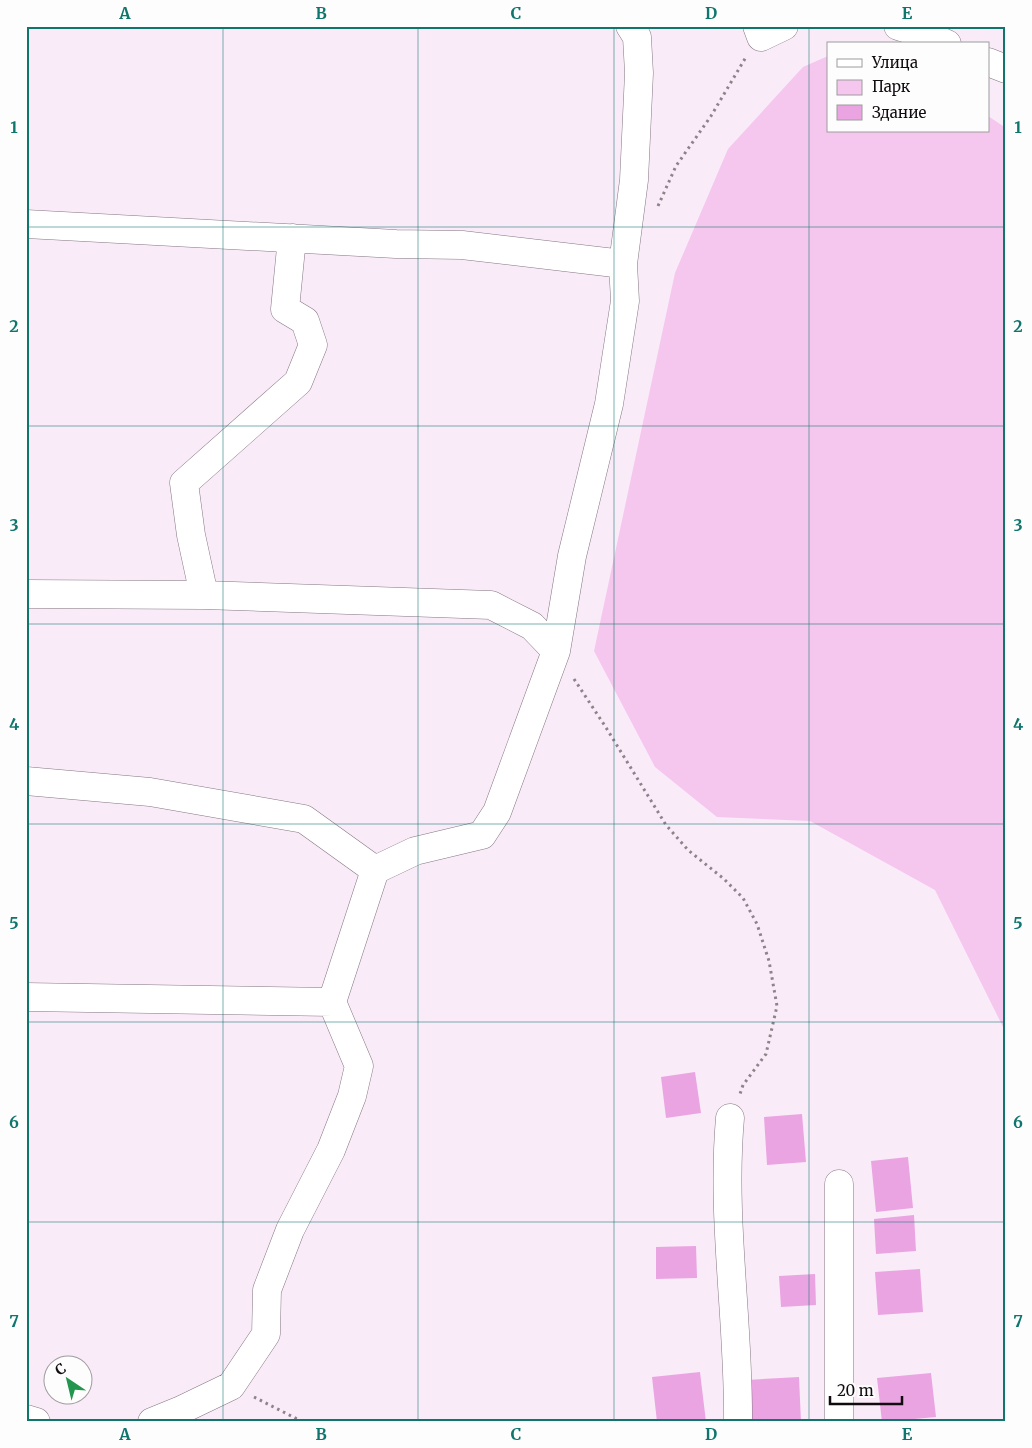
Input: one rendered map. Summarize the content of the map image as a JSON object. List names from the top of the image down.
{
  "legend": ["Улица", "Парк", "Здание"],
  "scale_bar": "20 m",
  "north": "top left",
  "grid": {
    "columns": [
      "A",
      "B",
      "C",
      "D",
      "E"
    ],
    "rows": [
      "1",
      "2",
      "3",
      "4",
      "5",
      "6",
      "7"
    ]
  }
}
